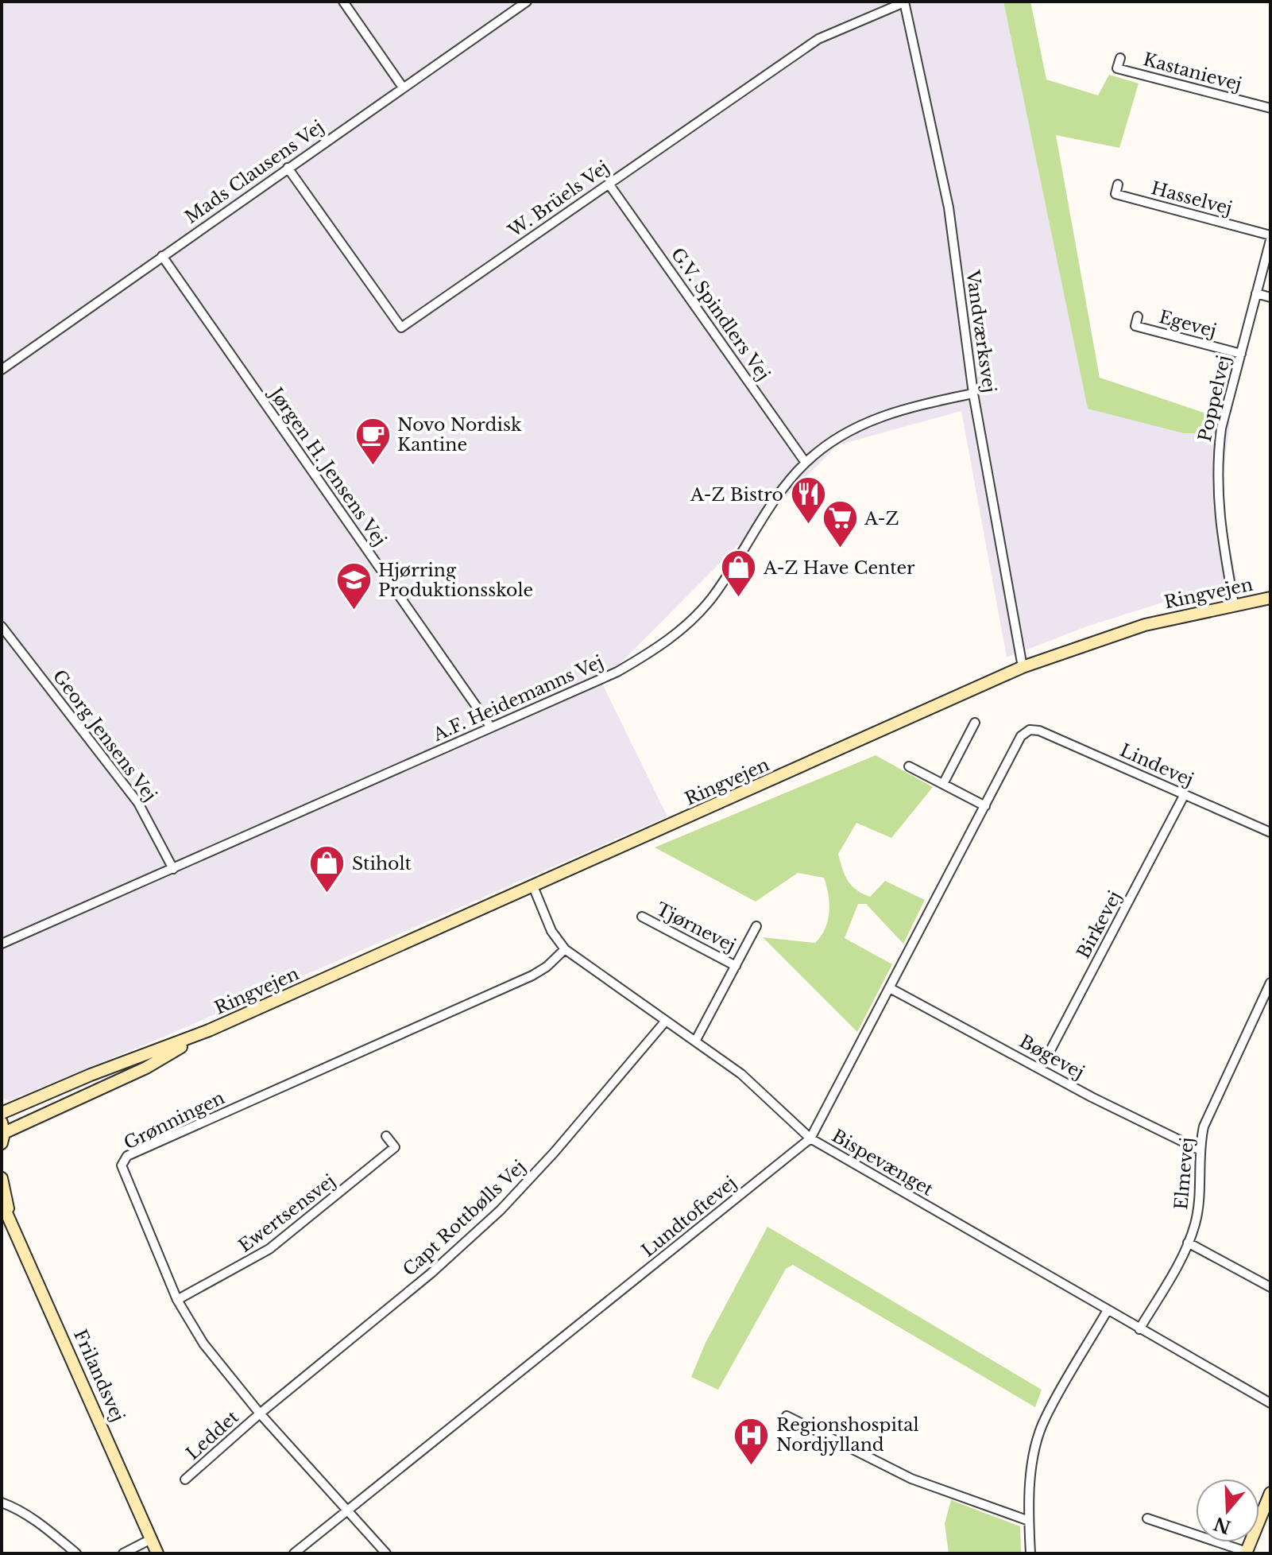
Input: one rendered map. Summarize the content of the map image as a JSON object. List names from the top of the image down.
{
  "streets": {
    "main road": ["Ringvejen", "Frilandsvej"],
    "street": [
      "Kastanievej",
      "Mads Clausens Vej",
      "Hasselvej",
      "W. Brüels Vej",
      "G.V. Spindlers Vej",
      "Egevej",
      "Vandværksvej",
      "Poppelvej",
      "Jørgen H. Jensens Vej",
      "A.F. Heidemanns Vej",
      "Georg Jensens Vej",
      "Lindevej",
      "Birkevej",
      "Tjørnevej",
      "Bøgevej",
      "Grønningen",
      "Bispevænget",
      "Elmevej",
      "Ewertsensvej",
      "Lundtoftevej",
      "Capt Rottbølls Vej",
      "Leddet"
    ]
  },
  "crossings": [
    ["Mads Clausens Vej", "W. Brüels Vej"],
    ["Mads Clausens Vej", "Jørgen H. Jensens Vej"],
    ["W. Brüels Vej", "G.V. Spindlers Vej"],
    ["W. Brüels Vej", "Vandværksvej"],
    ["G.V. Spindlers Vej", "A.F. Heidemanns Vej"],
    ["Egevej", "Poppelvej"],
    ["Vandværksvej", "Ringvejen"],
    ["Vandværksvej", "A.F. Heidemanns Vej"],
    ["Poppelvej", "Ringvejen"],
    ["Jørgen H. Jensens Vej", "A.F. Heidemanns Vej"],
    ["Ringvejen", "Bispevænget"],
    ["A.F. Heidemanns Vej", "Georg Jensens Vej"],
    ["Lindevej", "Birkevej"],
    ["Lindevej", "Lundtoftevej"],
    ["Birkevej", "Bøgevej"],
    ["Tjørnevej", "Bispevænget"],
    ["Bøgevej", "Elmevej"],
    ["Bøgevej", "Lundtoftevej"],
    ["Grønningen", "Bispevænget"],
    ["Grønningen", "Ewertsensvej"],
    ["Grønningen", "Lundtoftevej"],
    ["Grønningen", "Capt Rottbølls Vej"],
    ["Grønningen", "Leddet"],
    ["Bispevænget", "Elmevej"],
    ["Bispevænget", "Lundtoftevej"],
    ["Bispevænget", "Capt Rottbølls Vej"],
    ["Capt Rottbølls Vej", "Leddet"]
  ],
  "places": {
    "cafe": ["Novo Nordisk Kantine"],
    "restaurant": ["A-Z Bistro"],
    "supermarket": ["A-Z"],
    "shop": ["A-Z Have Center", "Stiholt"],
    "school or university": ["Hjørring Produktionsskole"],
    "hospital": ["Regionshospital Nordjylland"]
  },
  "north": "bottom"
}
